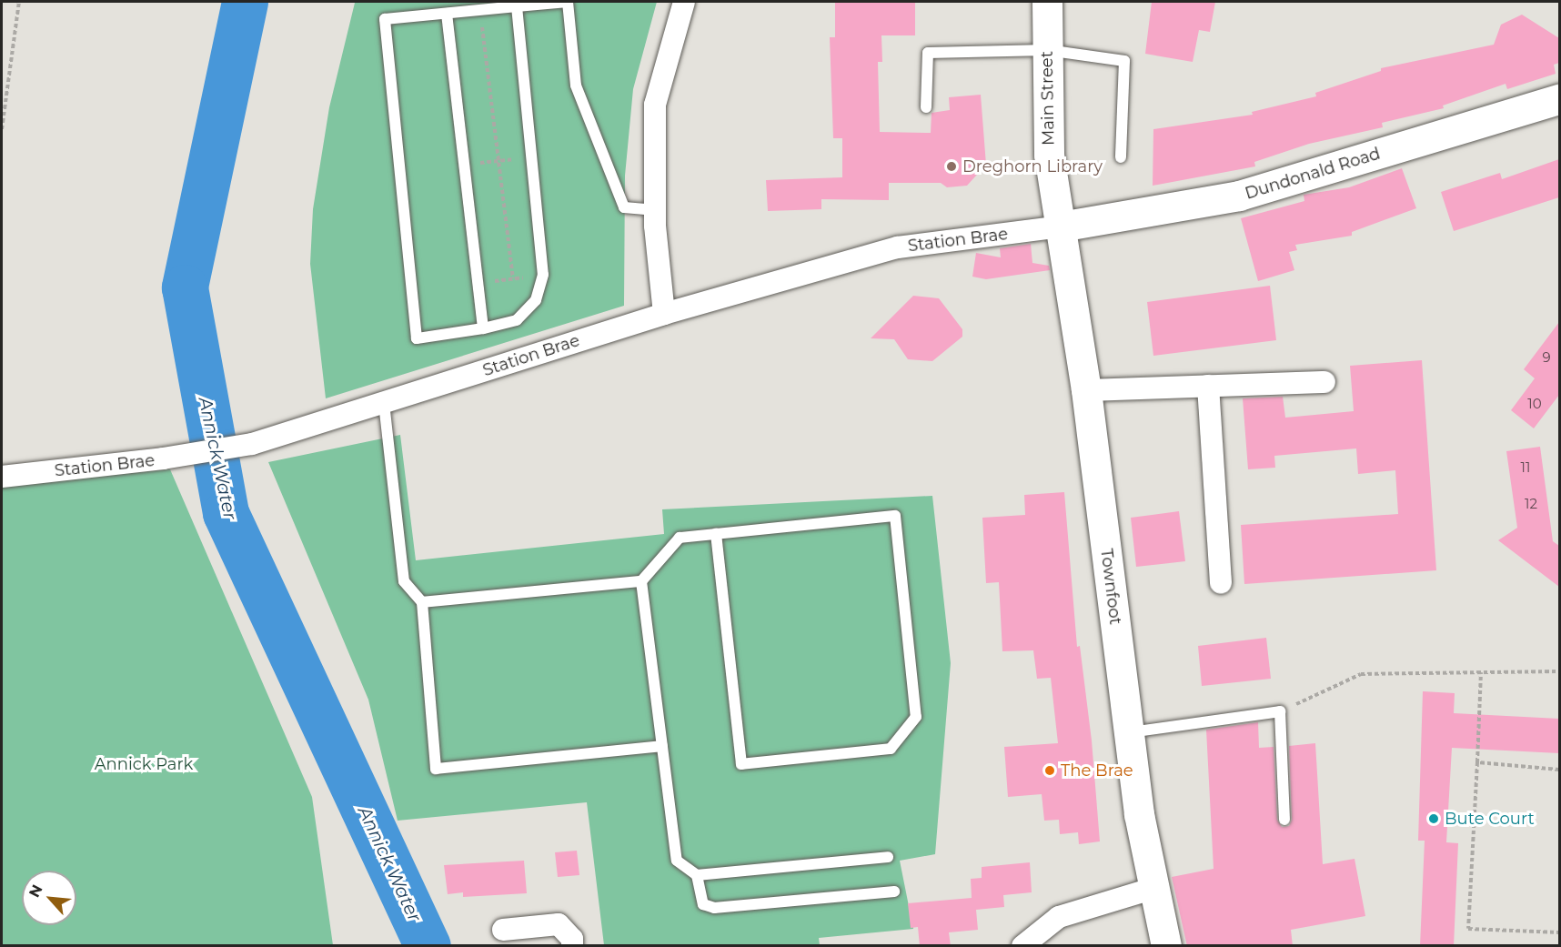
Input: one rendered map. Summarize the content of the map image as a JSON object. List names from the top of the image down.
{
  "streets": {
    "main road": ["Main Street", "Dundonald Road", "Townfoot"],
    "street": ["Station Brae"]
  },
  "crossings": [
    ["Main Street", "Dundonald Road"],
    ["Main Street", "Station Brae"],
    ["Main Street", "Townfoot"],
    ["Dundonald Road", "Station Brae"],
    ["Dundonald Road", "Townfoot"],
    ["Station Brae", "Townfoot"]
  ],
  "water": ["Annick Water"],
  "parks": ["Annick Park"],
  "places": ["Dreghorn Library", "The Brae", "Bute Court"],
  "house_numbers": [
    "9",
    "10",
    "11",
    "12"
  ],
  "north": "top left"
}
